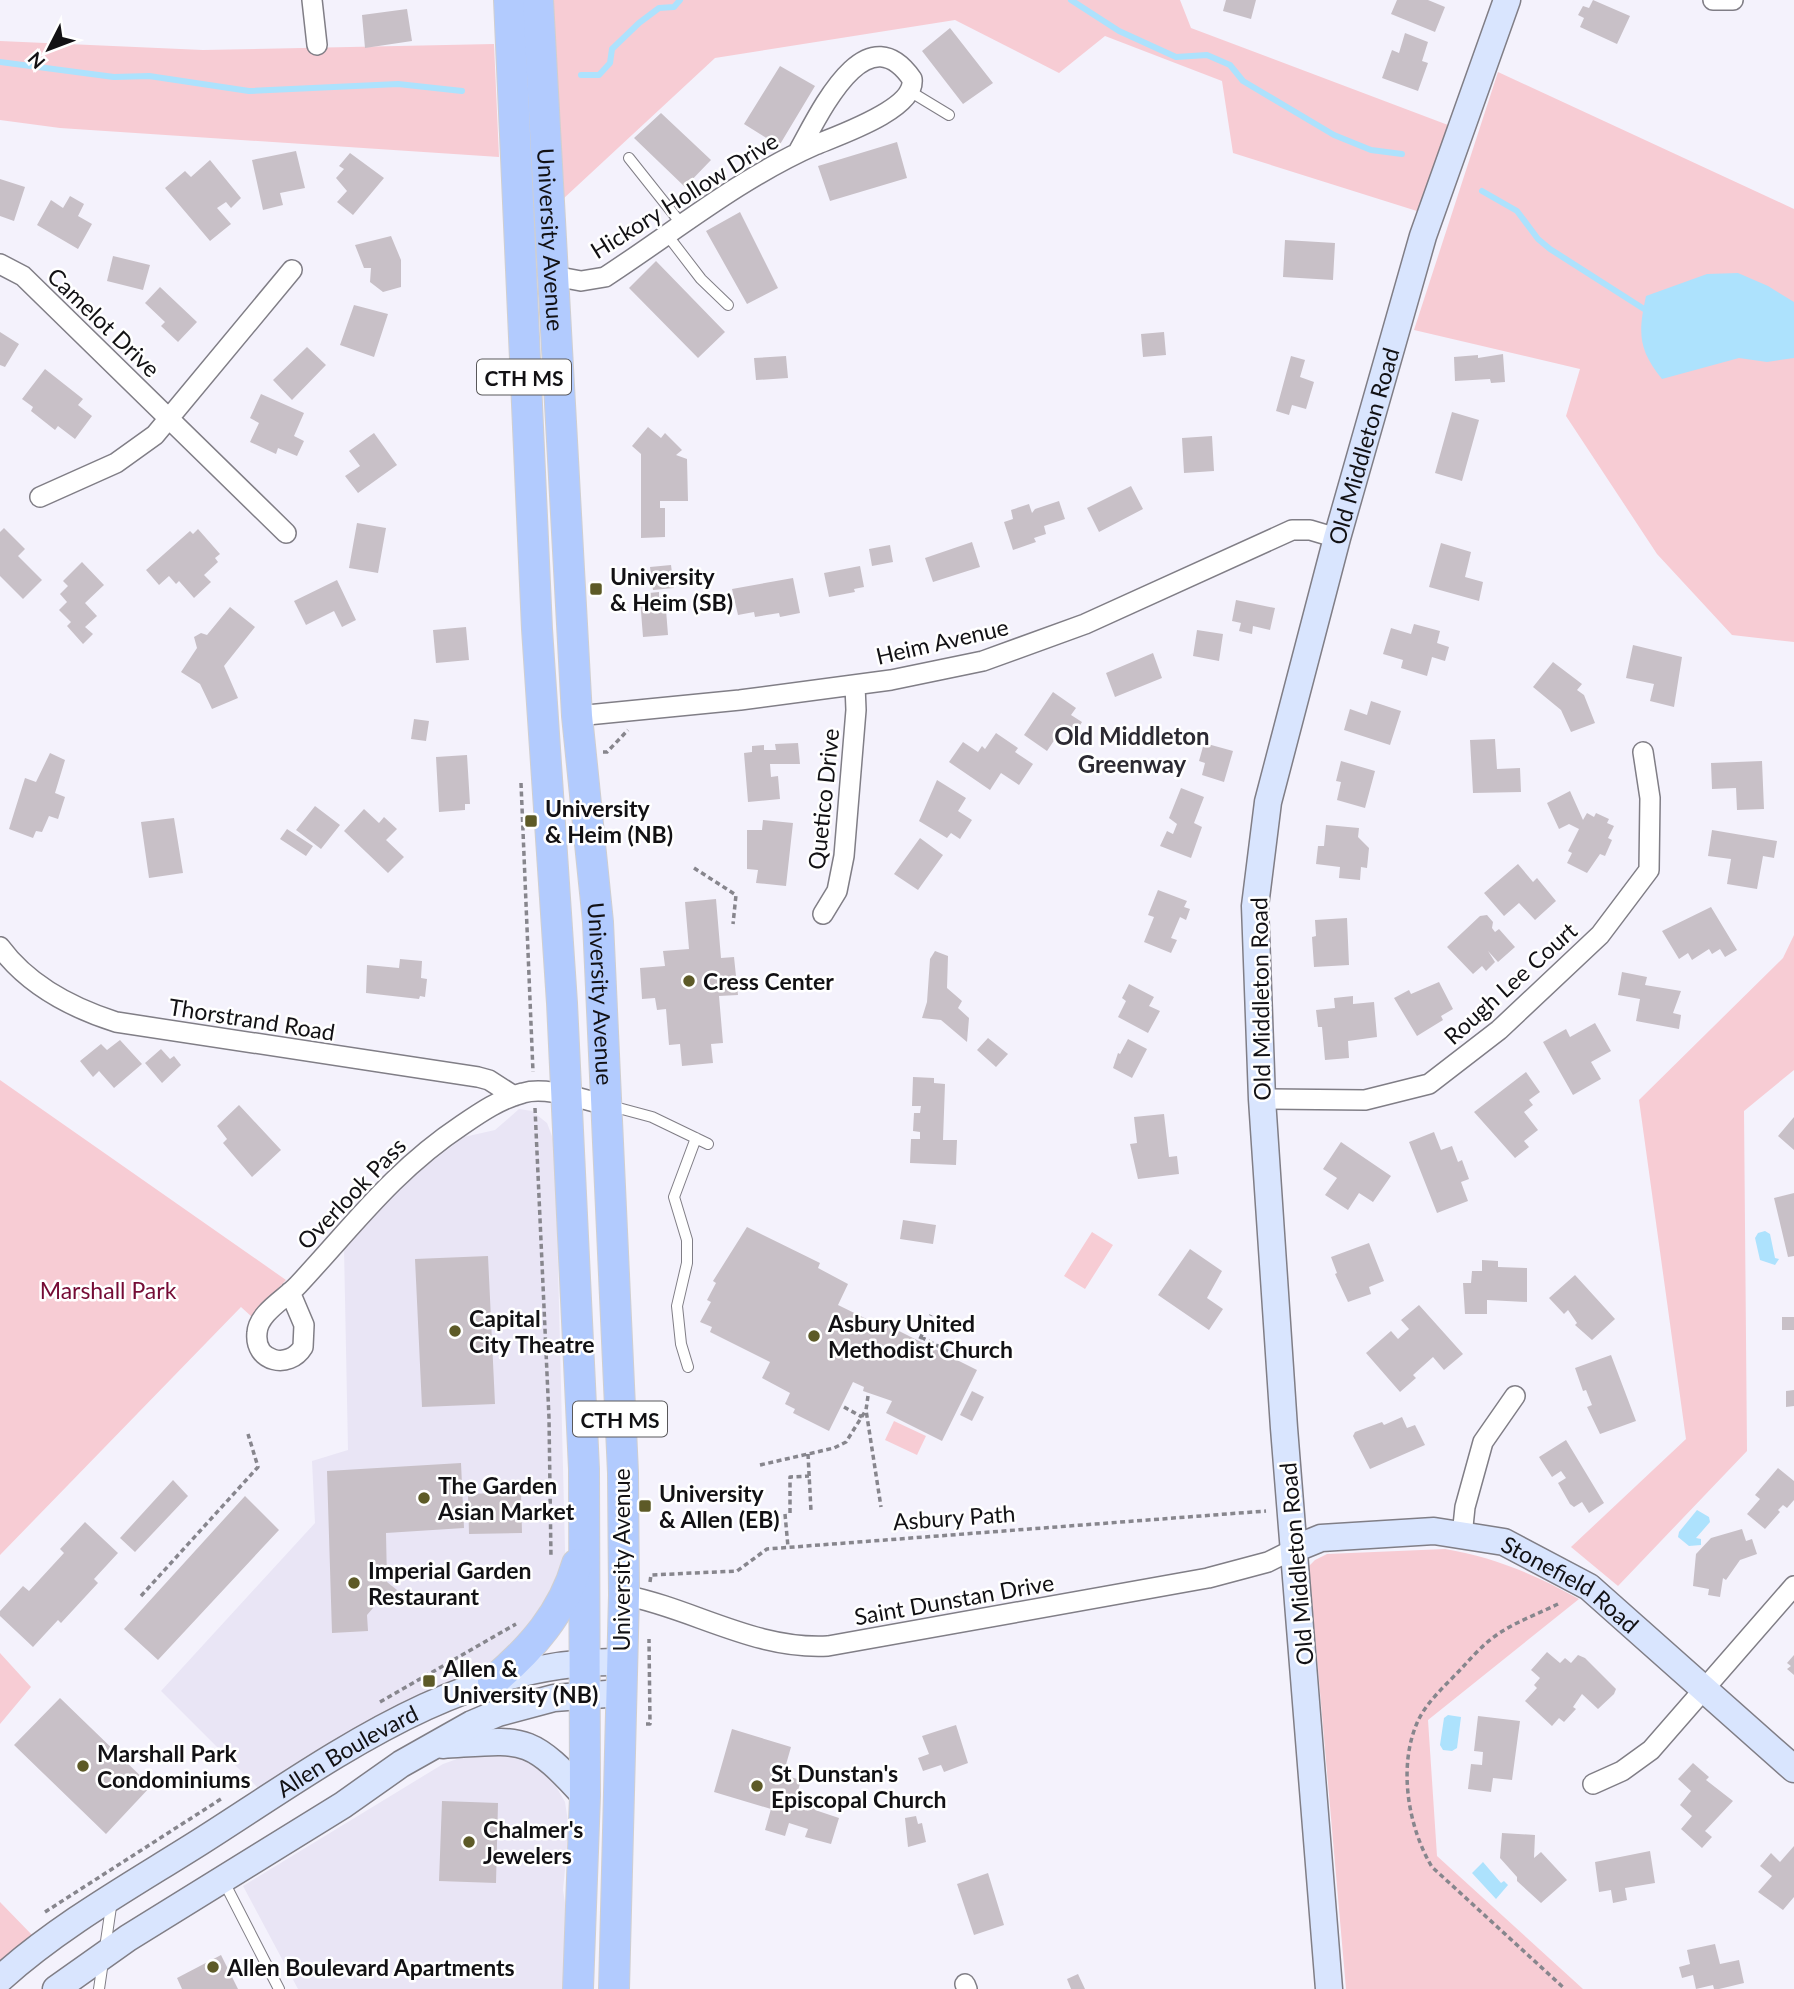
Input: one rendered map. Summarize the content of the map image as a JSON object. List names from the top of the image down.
{
  "streets": {
    "main road": ["University Avenue", "CTH MS"],
    "street": [
      "Hickory Hollow Drive",
      "Camelot Drive",
      "Old Middleton Road",
      "Heim Avenue",
      "Quetico Drive",
      "Rough Lee Court",
      "Thorstrand Road",
      "Overlook Pass",
      "Stonefield Road",
      "Saint Dunstan Drive",
      "Allen Boulevard"
    ],
    "path": ["Asbury Path"]
  },
  "crossings": [
    ["Hickory Hollow Drive", "University Avenue"],
    ["University Avenue", "Heim Avenue"],
    ["University Avenue", "Overlook Pass"],
    ["University Avenue", "Saint Dunstan Drive"],
    ["University Avenue", "Allen Boulevard"],
    ["Old Middleton Road", "Heim Avenue"],
    ["Old Middleton Road", "Rough Lee Court"],
    ["Old Middleton Road", "Stonefield Road"],
    ["Old Middleton Road", "Saint Dunstan Drive"],
    ["Heim Avenue", "Quetico Drive"],
    ["Thorstrand Road", "Overlook Pass"],
    ["Stonefield Road", "Saint Dunstan Drive"]
  ],
  "districts": ["Old Middleton Greenway"],
  "parks": ["Marshall Park"],
  "places": {
    "transit": [
      "University & Heim (SB)",
      "University & Heim (NB)",
      "University & Allen (EB)",
      "Allen & University (NB)"
    ],
    "other": [
      "Cress Center",
      "Capital City Theatre",
      "Asbury United Methodist Church",
      "The Garden Asian Market",
      "Imperial Garden Restaurant",
      "Marshall Park Condominiums",
      "St Dunstan's Episcopal Church",
      "Chalmer's Jewelers",
      "Allen Boulevard Apartments"
    ]
  },
  "north": "bottom left"
}
